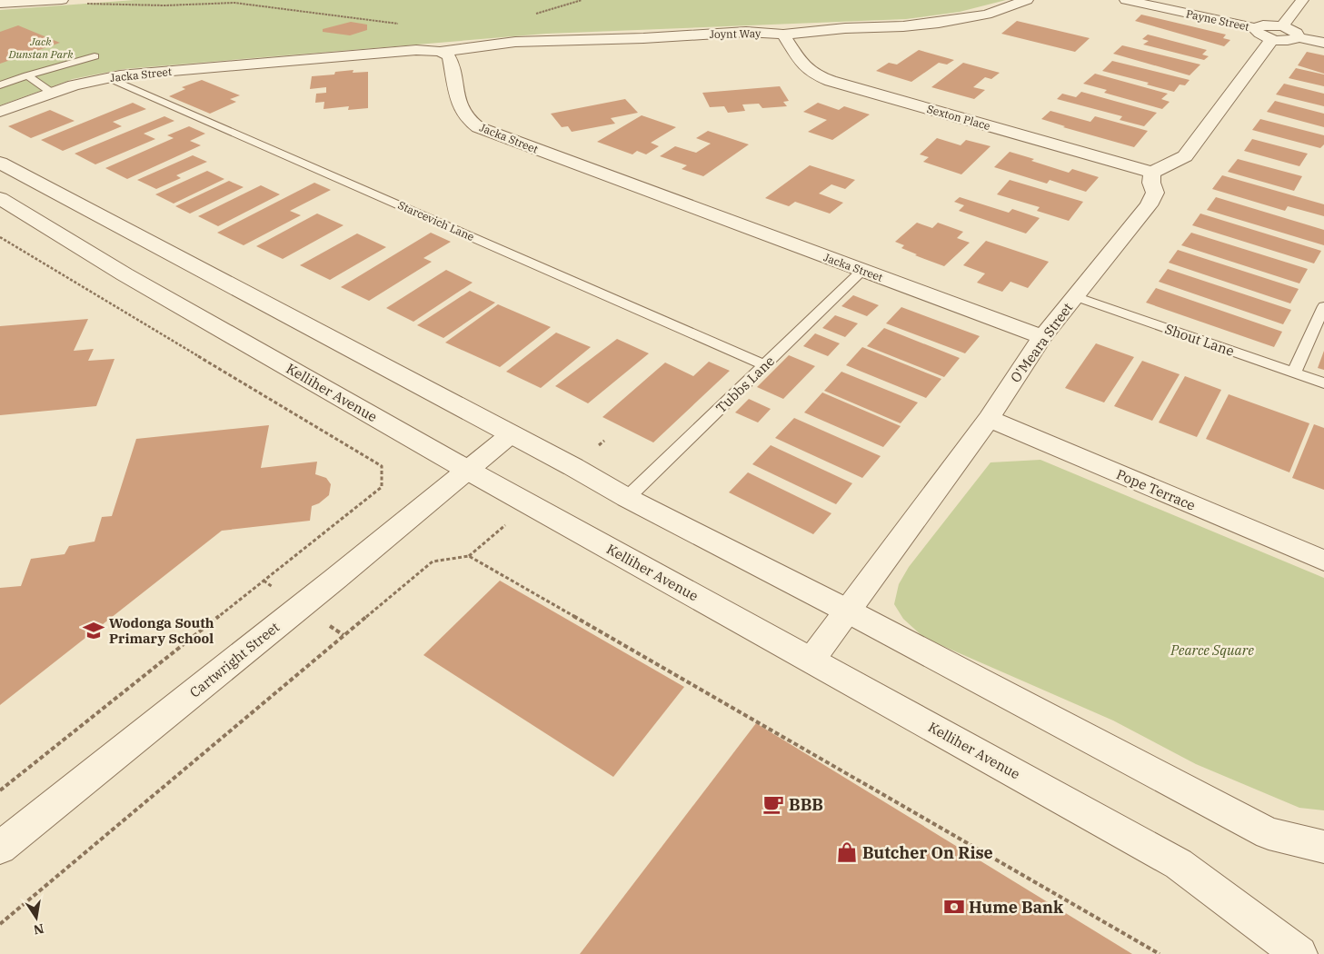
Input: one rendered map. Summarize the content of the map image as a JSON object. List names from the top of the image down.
{
  "streets": {
    "street": [
      "Payne Street",
      "Joynt Way",
      "Jacka Street",
      "Sexton Place",
      "O'Meara Street",
      "Kelliher Avenue",
      "Pope Terrace",
      "Cartwright Street"
    ],
    "lane": ["Starcevich Lane", "Shout Lane", "Tubbs Lane"]
  },
  "crossings": [
    ["Joynt Way", "Jacka Street"],
    ["Joynt Way", "Sexton Place"],
    ["Jacka Street", "Starcevich Lane"],
    ["Jacka Street", "O'Meara Street"],
    ["Jacka Street", "Tubbs Lane"],
    ["Sexton Place", "O'Meara Street"],
    ["Starcevich Lane", "Tubbs Lane"],
    ["Shout Lane", "O'Meara Street"],
    ["O'Meara Street", "Kelliher Avenue"],
    ["O'Meara Street", "Pope Terrace"],
    ["Kelliher Avenue", "Cartwright Street"]
  ],
  "parks": ["Jack Dunstan Park", "Pearce Square"],
  "places": {
    "school or university": ["Wodonga South Primary School"],
    "cafe": ["BBB"],
    "shop": ["Butcher On Rise"],
    "bank": ["Hume Bank"]
  },
  "north": "bottom"
}
